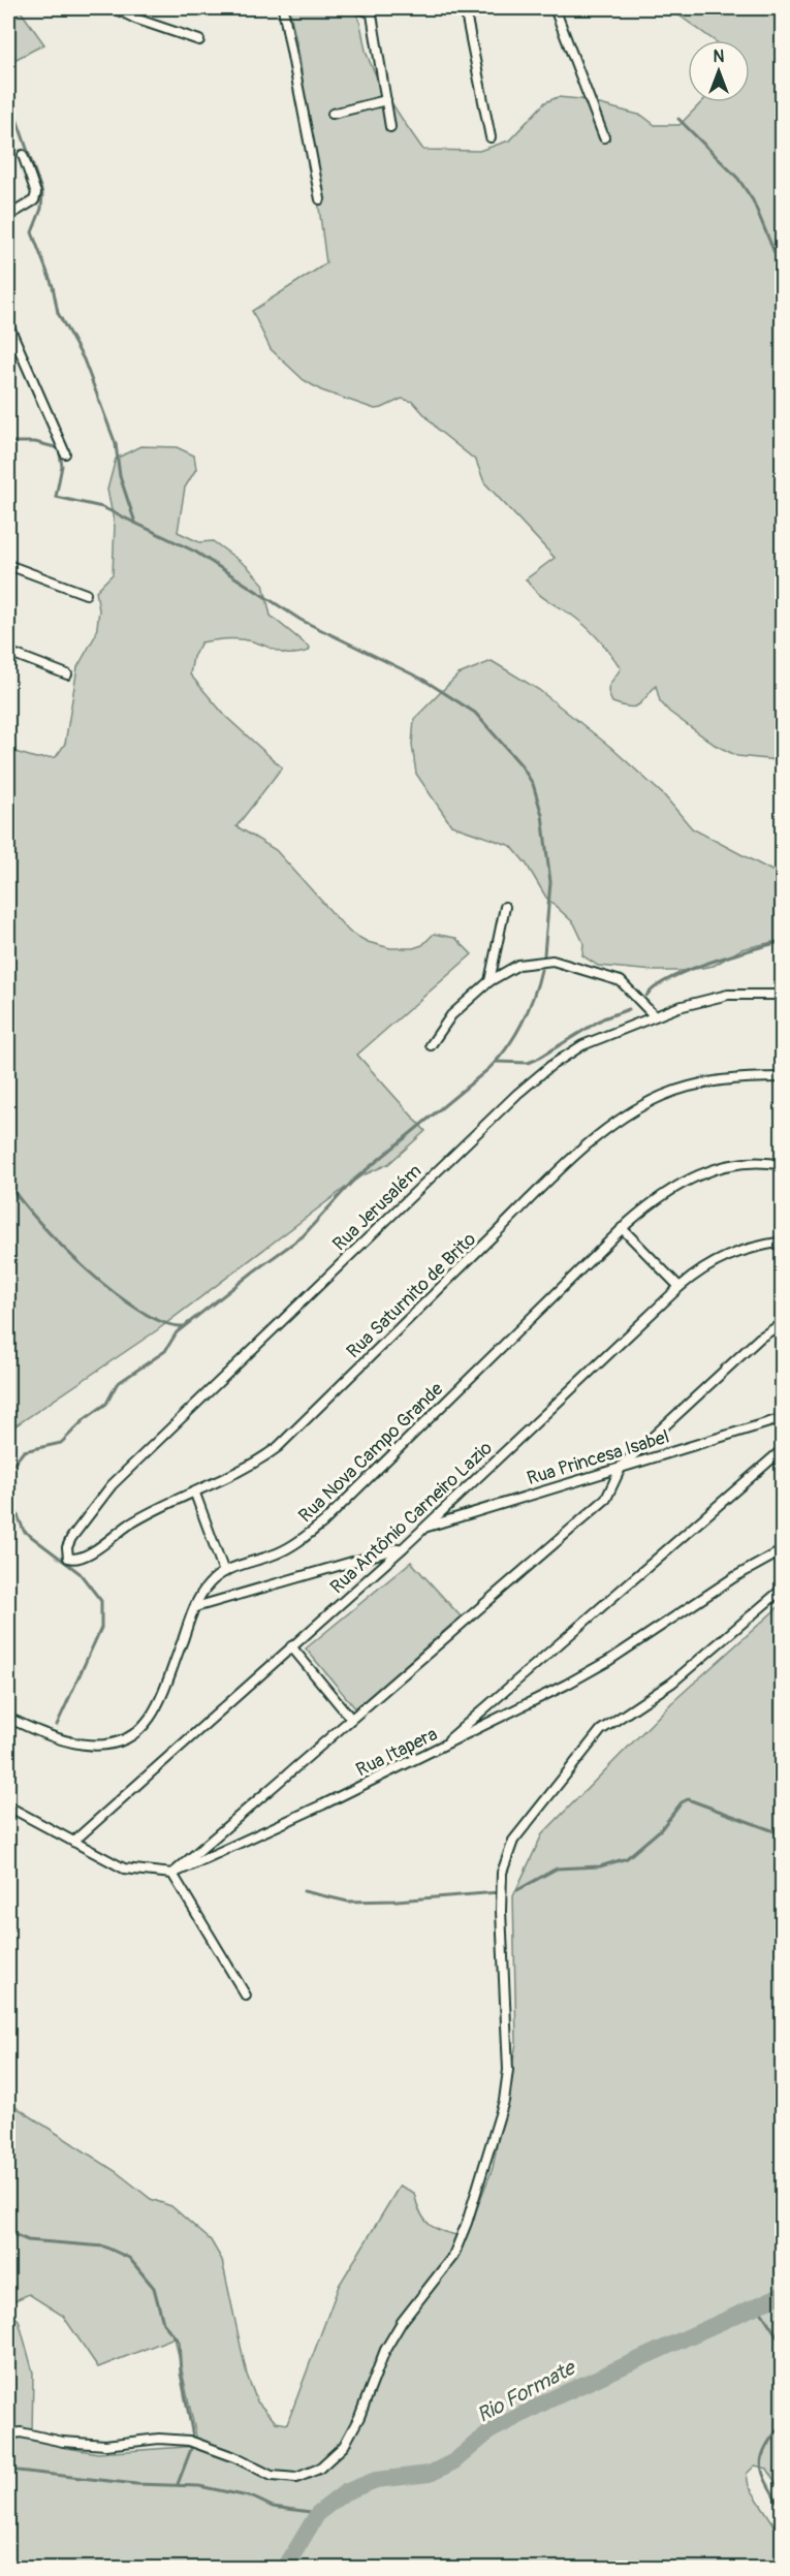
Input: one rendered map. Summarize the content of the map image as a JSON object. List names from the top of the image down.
{
  "streets": {
    "street": [
      "Rua Jerusalém",
      "Rua Saturnito de Brito",
      "Rua Nova Campo Grande",
      "Rua Princesa Isabel",
      "Rua Antônio Carneiro Lazio",
      "Rua Itapera"
    ]
  },
  "crossings": [
    ["Rua Jerusalém", "Rua Saturnito de Brito"],
    ["Rua Princesa Isabel", "Rua Antônio Carneiro Lazio"]
  ],
  "water": ["Rio Formate"],
  "north": "top"
}
